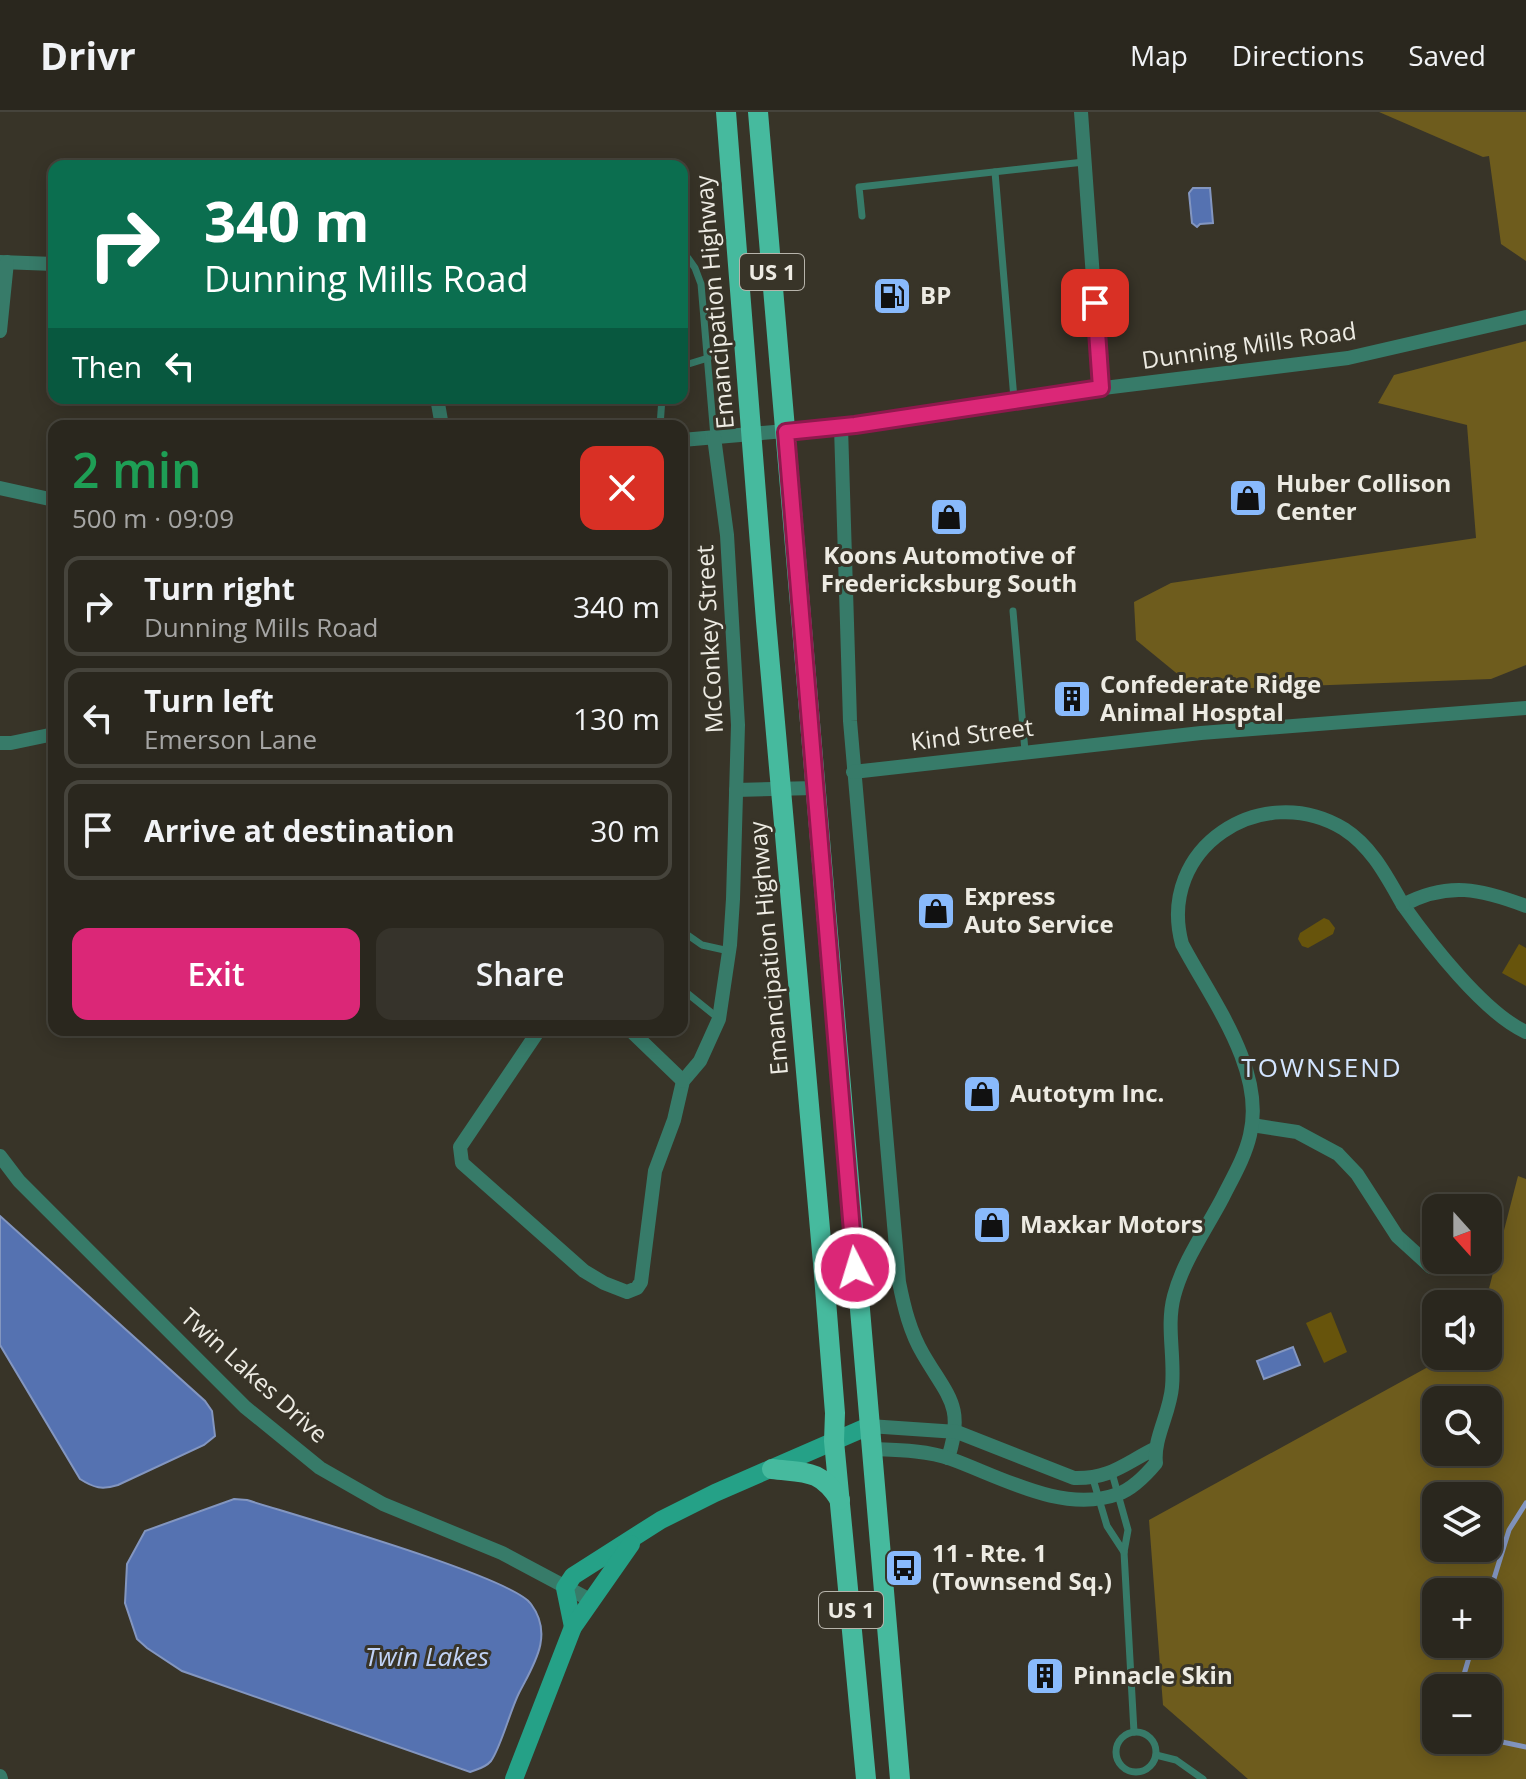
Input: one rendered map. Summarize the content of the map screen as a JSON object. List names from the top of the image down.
{
  "streets": {
    "main road": ["US 1", "Emancipation Highway"],
    "street": [
      "Dunning Mills Road",
      "McConkey Street",
      "Kind Street",
      "Twin Lakes Drive"
    ]
  },
  "crossings": [
    ["US 1", "Dunning Mills Road"],
    ["Emancipation Highway", "Dunning Mills Road"],
    ["Dunning Mills Road", "McConkey Street"]
  ],
  "districts": ["TOWNSEND"],
  "water": ["Twin Lakes"],
  "places": {
    "fuel station": ["BP"],
    "shop": [
      "Huber Collison Center",
      "Koons Automotive of Fredericksburg South",
      "Express Auto Service",
      "Autotym Inc.",
      "Maxkar Motors"
    ],
    "building": ["Confederate Ridge Animal Hosptal", "Pinnacle Skin"],
    "bus stop": ["11 - Rte. 1 (Townsend Sq.)"]
  },
  "north": "bottom",
  "page": {
    "header": "Drivr",
    "nav": ["Map", "Directions", "Saved"],
    "turn": ["340 m", "Dunning Mills Road"],
    "then": "Then",
    "heading": ["2 min", "500 m · 09:09"],
    "list": [
      {
        "name": "Turn right",
        "note": "Dunning Mills Road",
        "value": "340 m"
      },
      {
        "name": "Turn left",
        "note": "Emerson Lane",
        "value": "130 m"
      },
      {
        "name": "Arrive at destination",
        "value": "30 m"
      }
    ],
    "buttons": ["Exit", "Share"],
    "map_buttons": ["+", "−"]
  }
}
